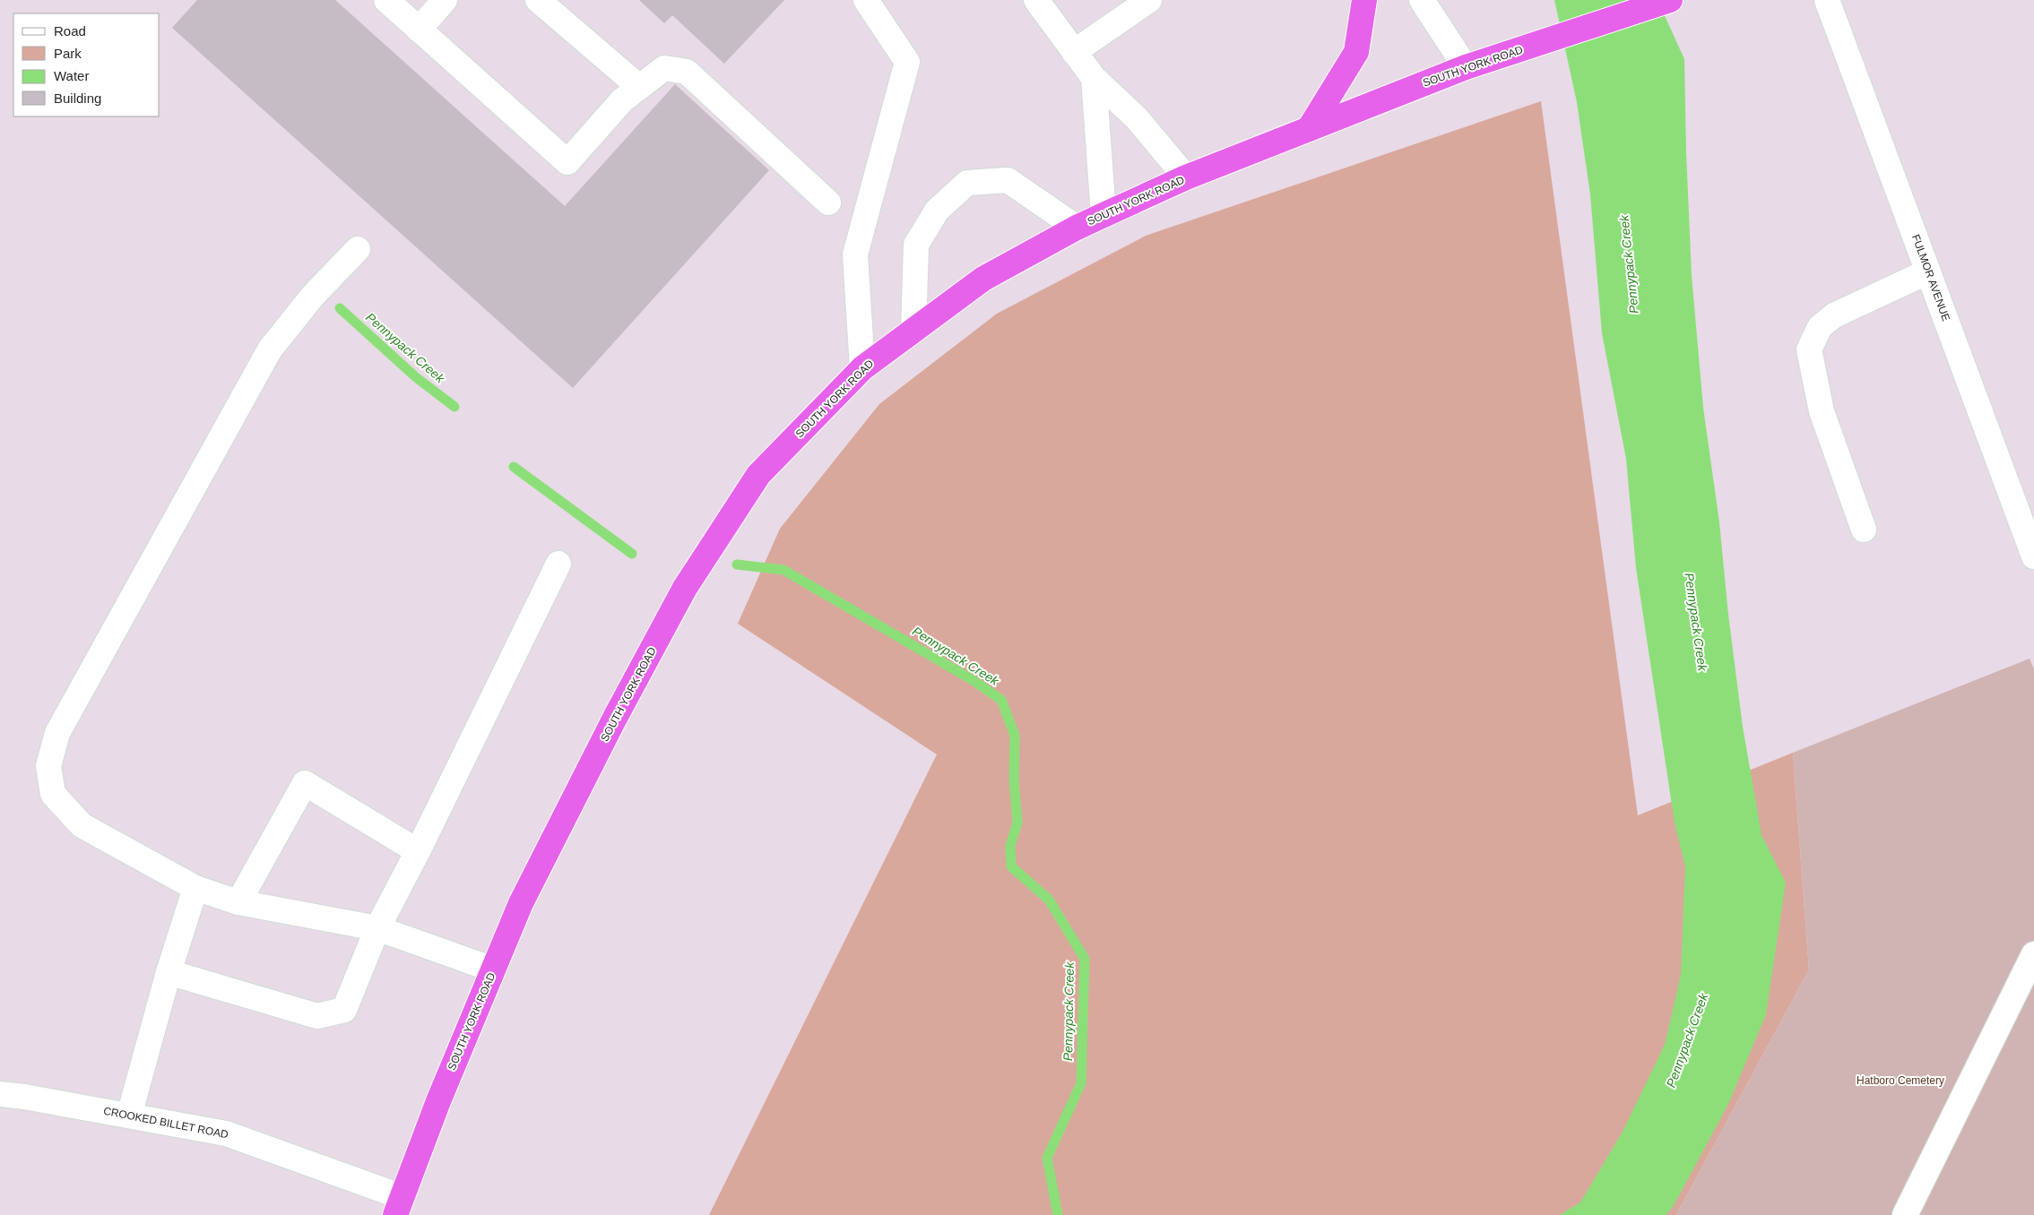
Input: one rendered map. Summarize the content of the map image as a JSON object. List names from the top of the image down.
{
  "streets": {
    "highway": ["SOUTH YORK ROAD"],
    "street": ["FULMOR AVENUE", "CROOKED BILLET ROAD"]
  },
  "crossings": [
    ["SOUTH YORK ROAD", "CROOKED BILLET ROAD"]
  ],
  "water": ["Pennypack Creek"],
  "parks": ["Hatboro Cemetery"],
  "legend": [
    "Road",
    "Park",
    "Water",
    "Building"
  ]
}
